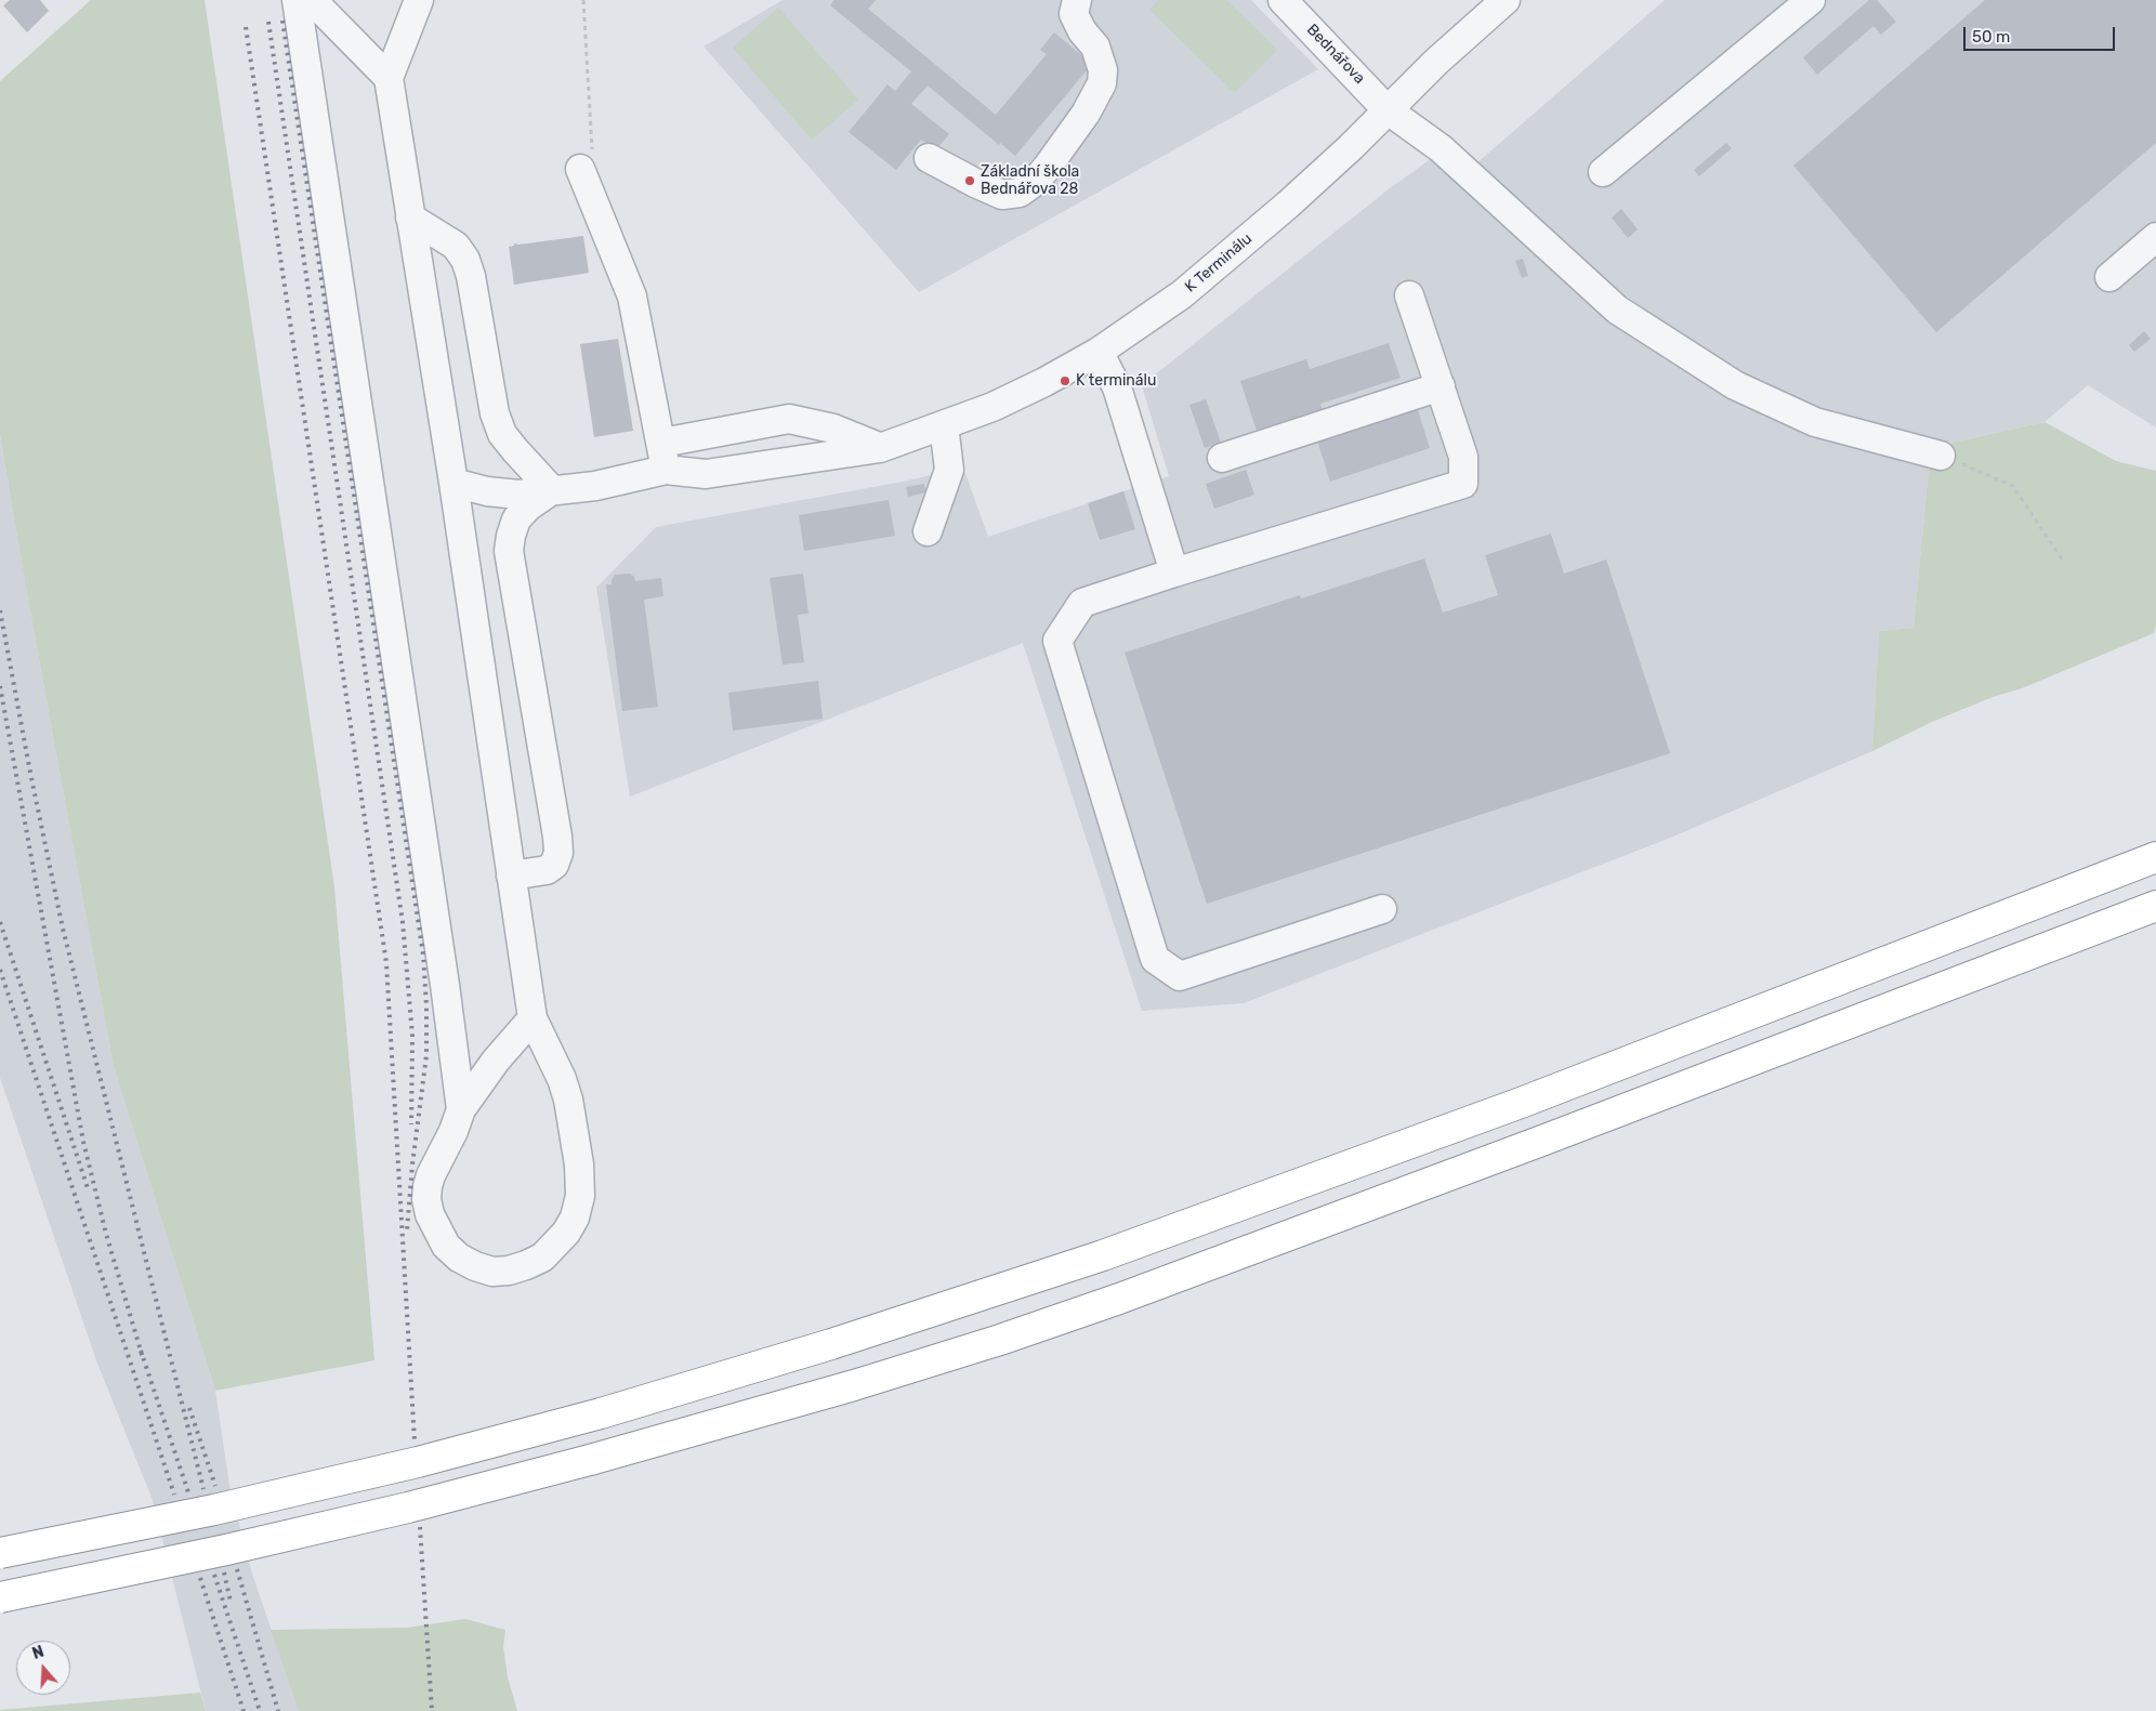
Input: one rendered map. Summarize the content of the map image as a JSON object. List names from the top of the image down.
{
  "streets": {
    "street": ["Bednářova", "K Terminálu"]
  },
  "crossings": [
    ["Bednářova", "K Terminálu"]
  ],
  "places": ["Základní škola Bednářova 28", "K terminálu"],
  "scale_bar": "50 m",
  "north": "top"
}
